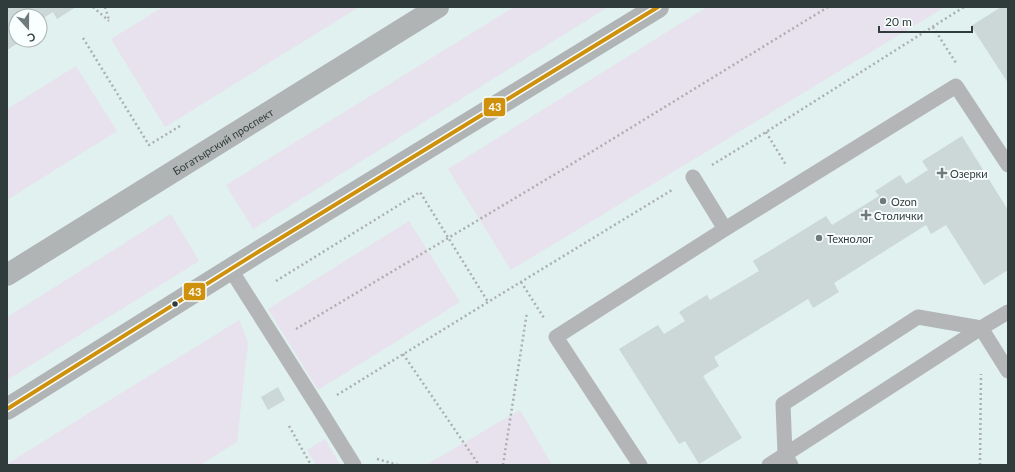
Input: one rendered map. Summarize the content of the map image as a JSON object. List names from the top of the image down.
{
  "streets": {
    "main road": ["Богатырский проспект"]
  },
  "places": {
    "health": ["Озерки", "Столички"],
    "other": ["Ozon", "Технолог"]
  },
  "lines": ["transit line 43"],
  "scale_bar": "20 m",
  "north": "bottom"
}
